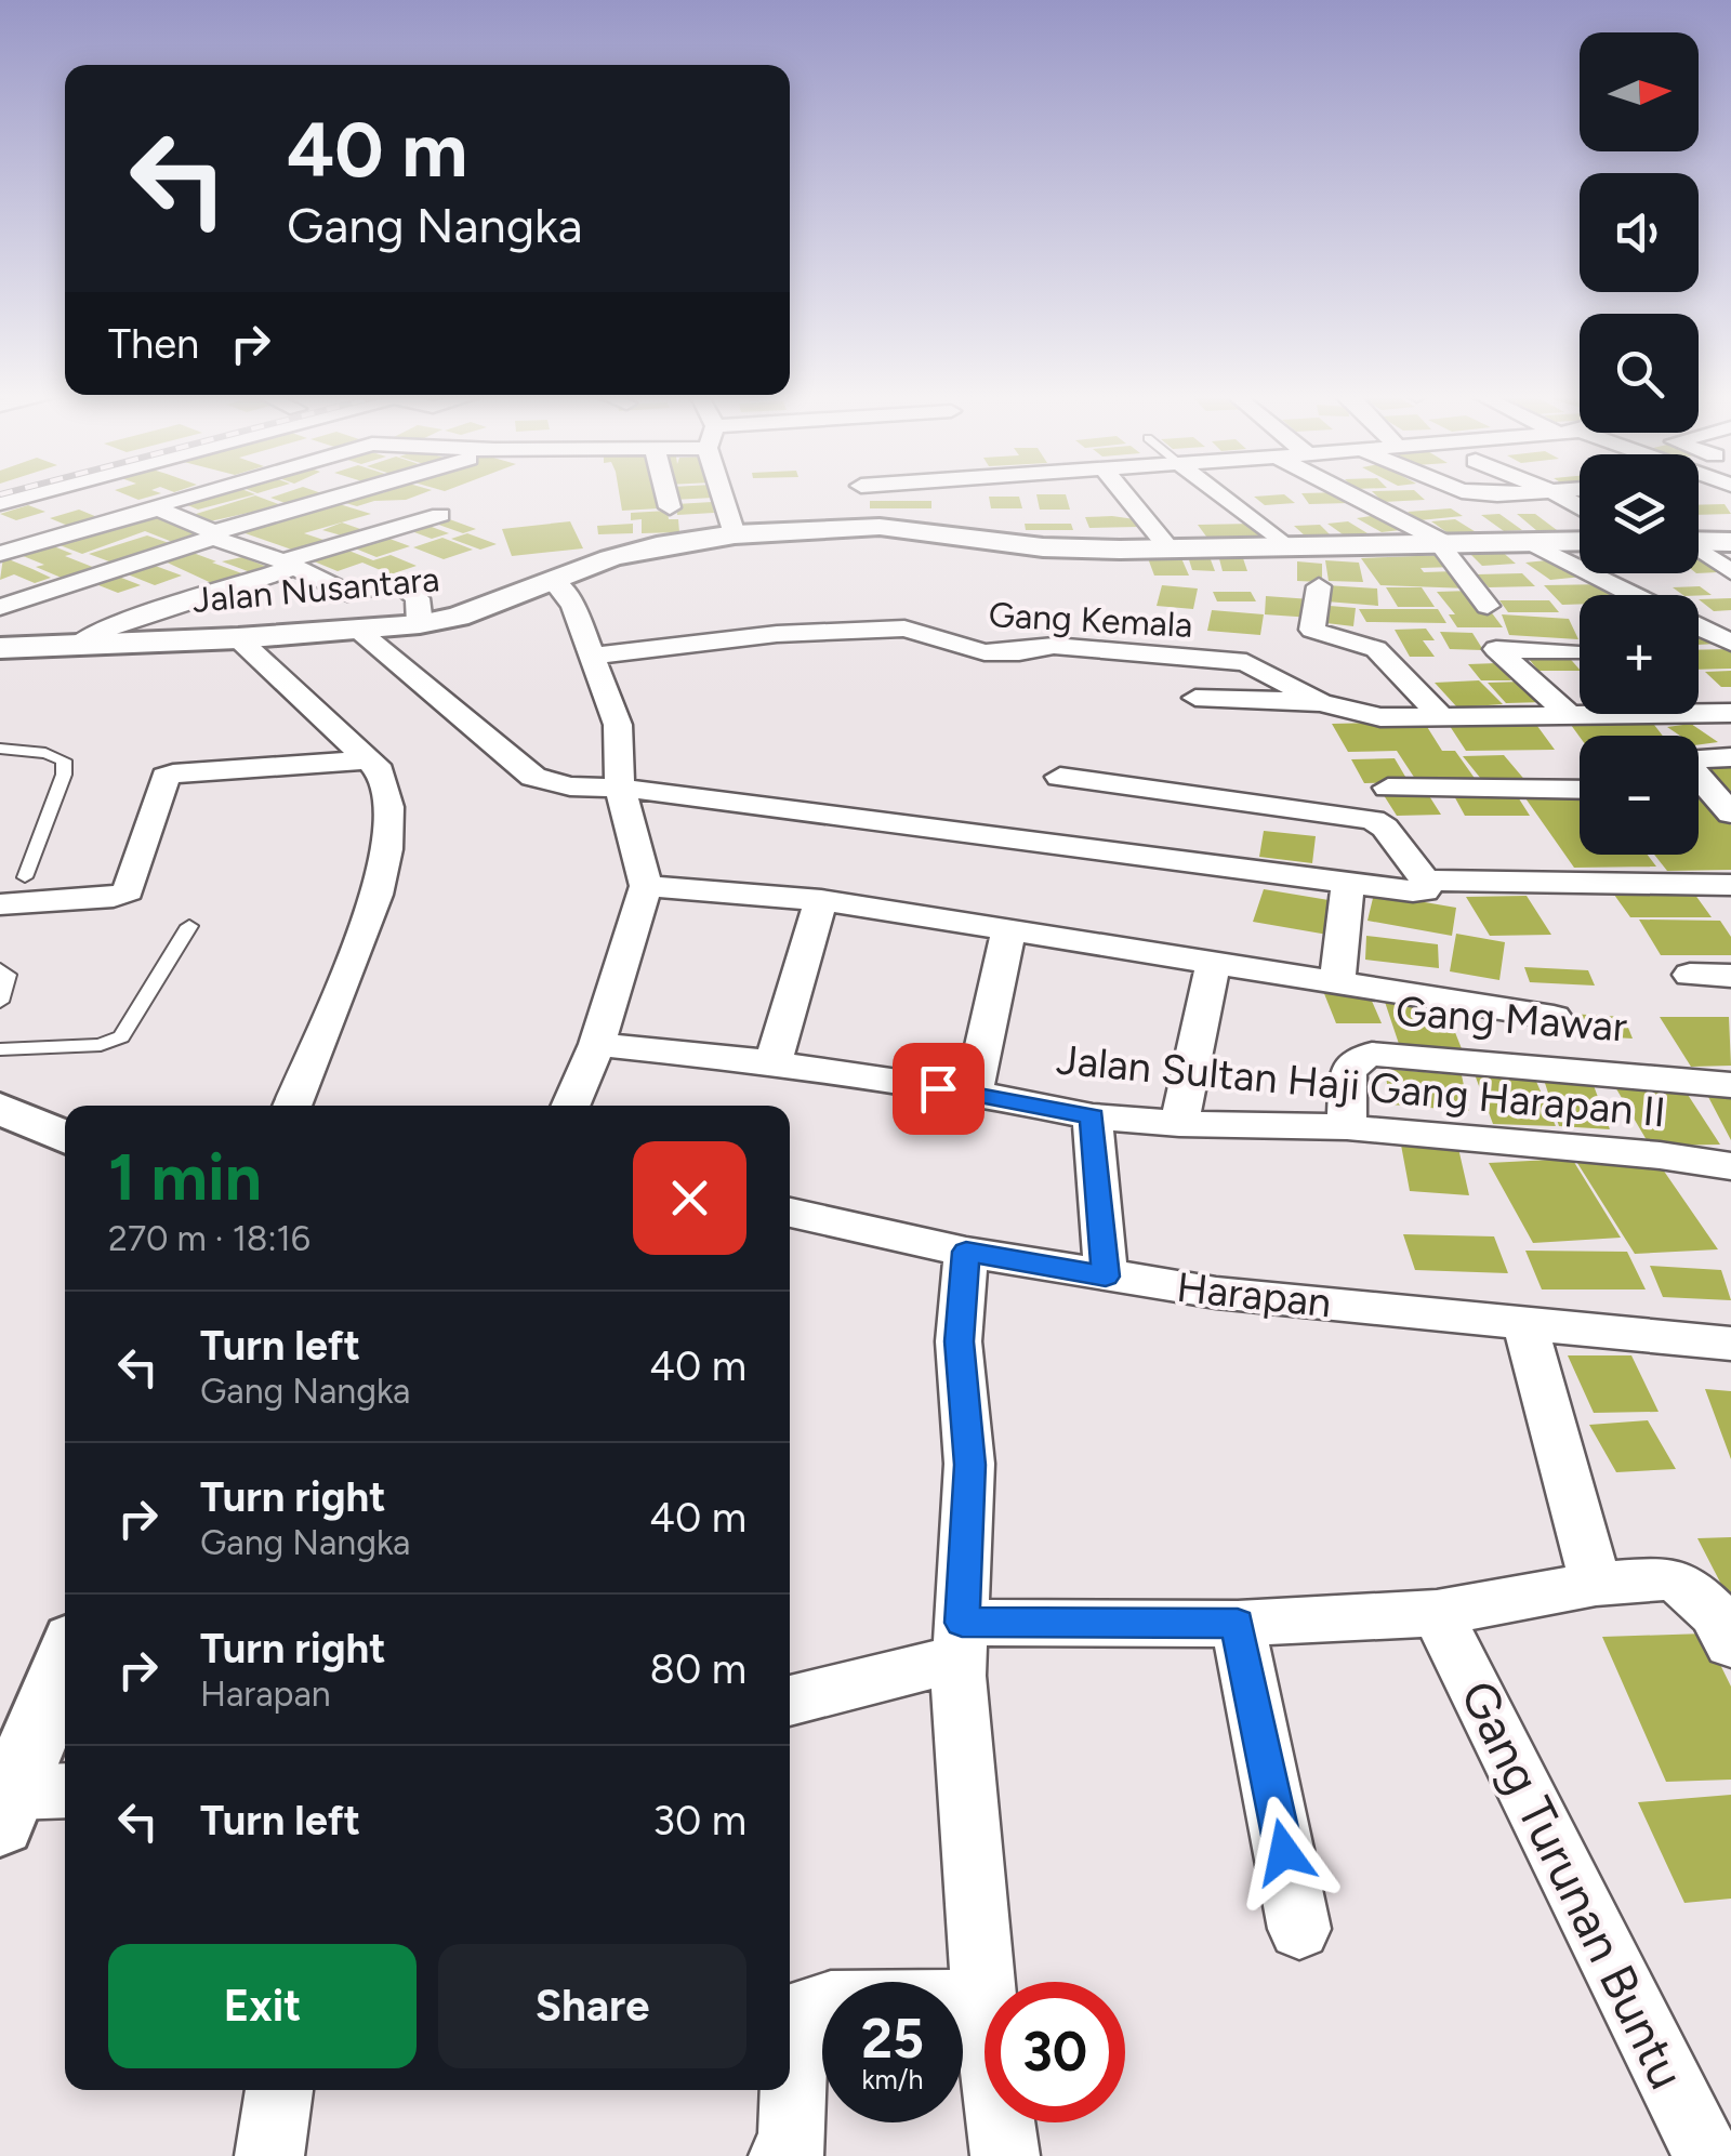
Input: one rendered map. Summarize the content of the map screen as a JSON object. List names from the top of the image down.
{
  "streets": {
    "street": [
      "Jalan Nusantara",
      "Gang Kemala",
      "Gang Mawar",
      "Jalan Sultan Haji Gang Harapan II",
      "Harapan",
      "Gang Turunan Buntu"
    ]
  },
  "crossings": [
    ["Gang Mawar", "Jalan Sultan Haji Gang Harapan II"]
  ],
  "north": "right",
  "page": {
    "map_buttons": ["+", "−"],
    "turn": ["40 m", "Gang Nangka"],
    "then": "Then",
    "heading": ["1 min", "270 m · 18:16"],
    "list": [
      {
        "name": "Turn left",
        "note": "Gang Nangka",
        "value": "40 m"
      },
      {
        "name": "Turn right",
        "note": "Gang Nangka",
        "value": "40 m"
      },
      {
        "name": "Turn right",
        "note": "Harapan",
        "value": "80 m"
      },
      {
        "name": "Turn left",
        "value": "30 m"
      }
    ],
    "buttons": ["Exit", "Share"],
    "speed": "25 km/h",
    "limit": "30"
  }
}
